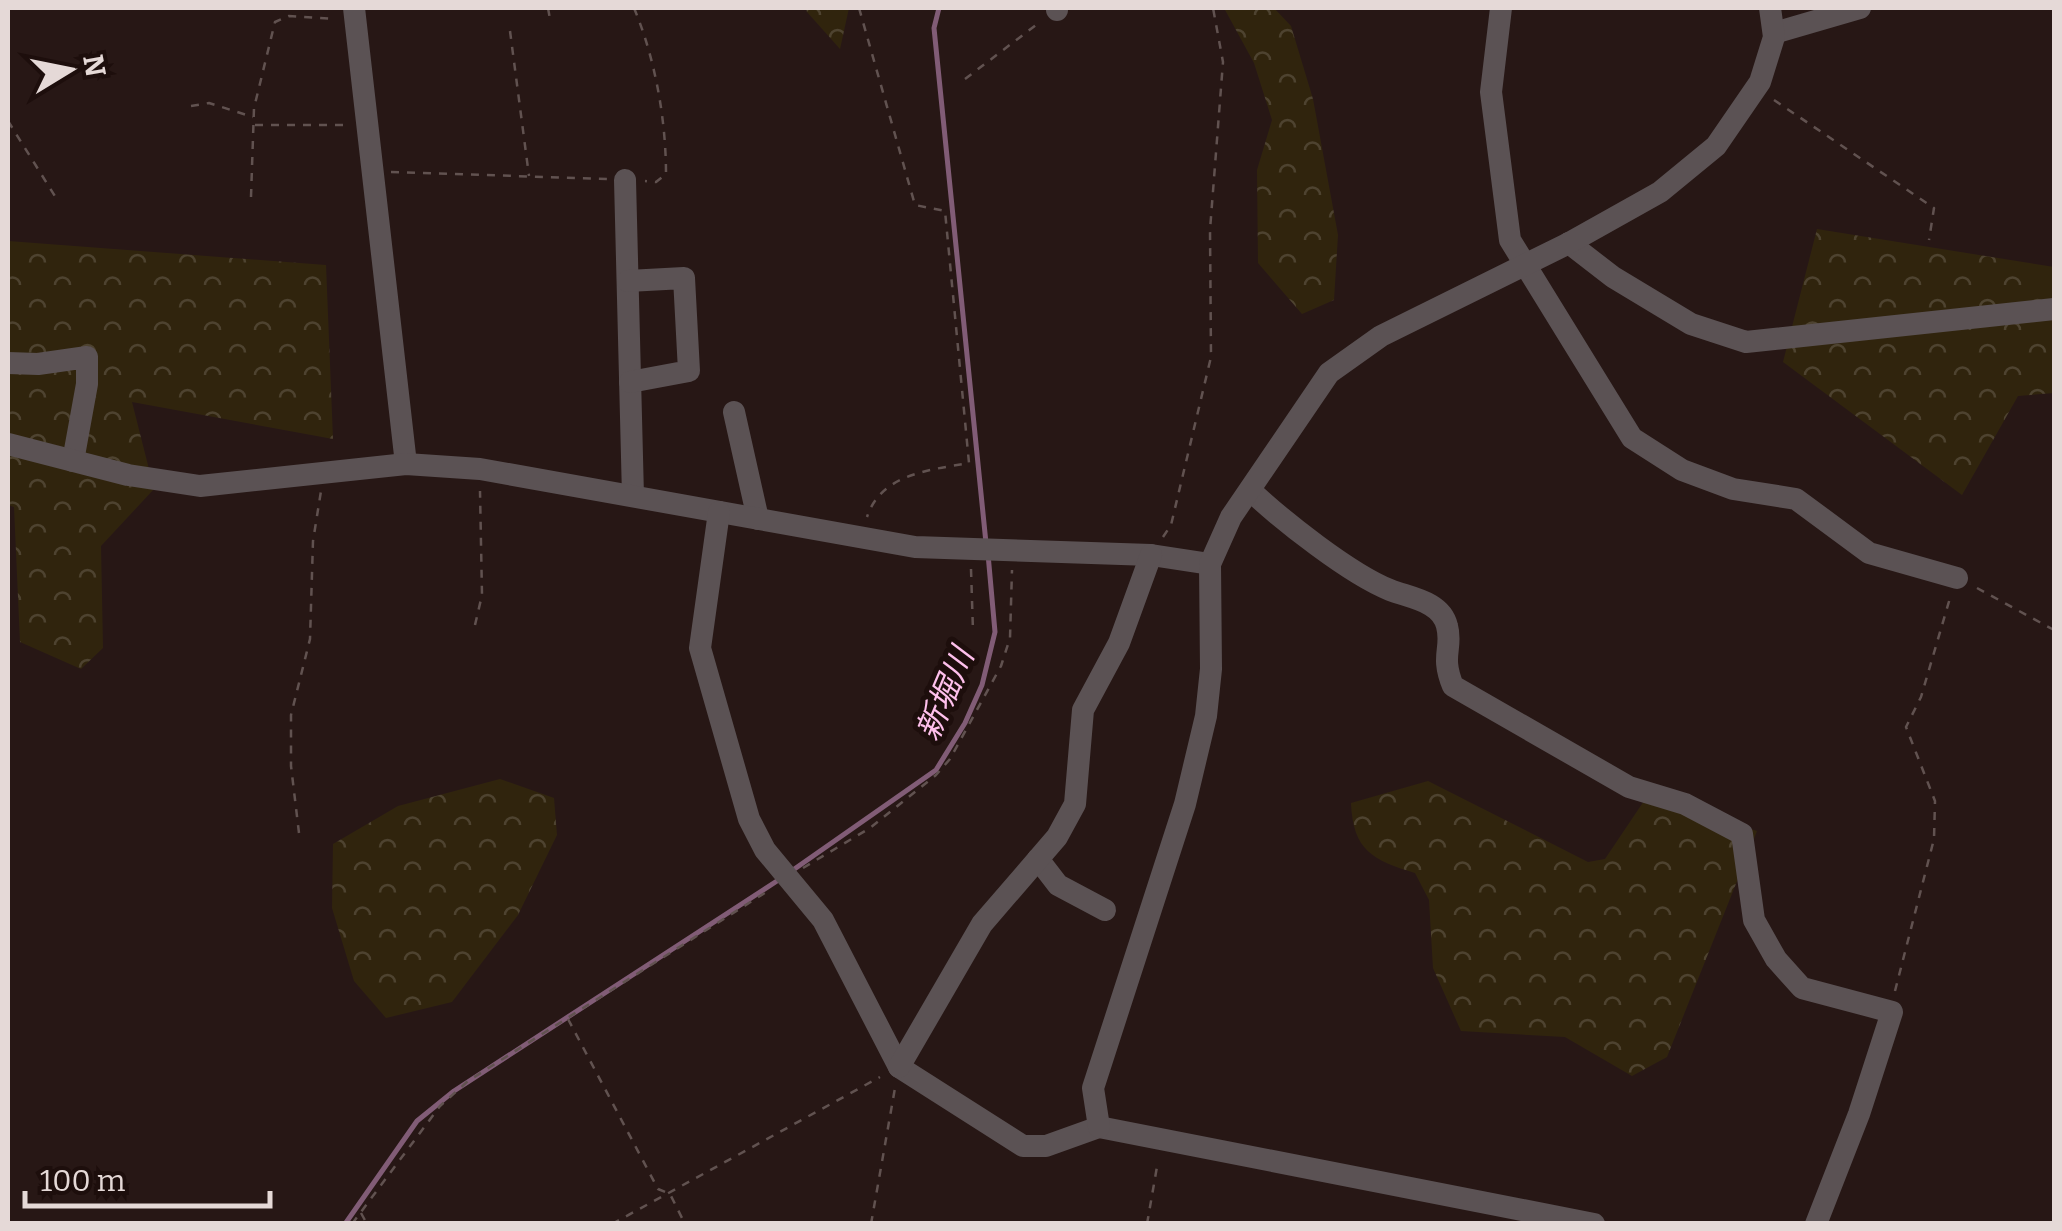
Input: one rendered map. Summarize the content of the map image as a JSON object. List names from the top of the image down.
{
  "water": ["新堀川"],
  "scale_bar": "100 m",
  "north": "right"
}
